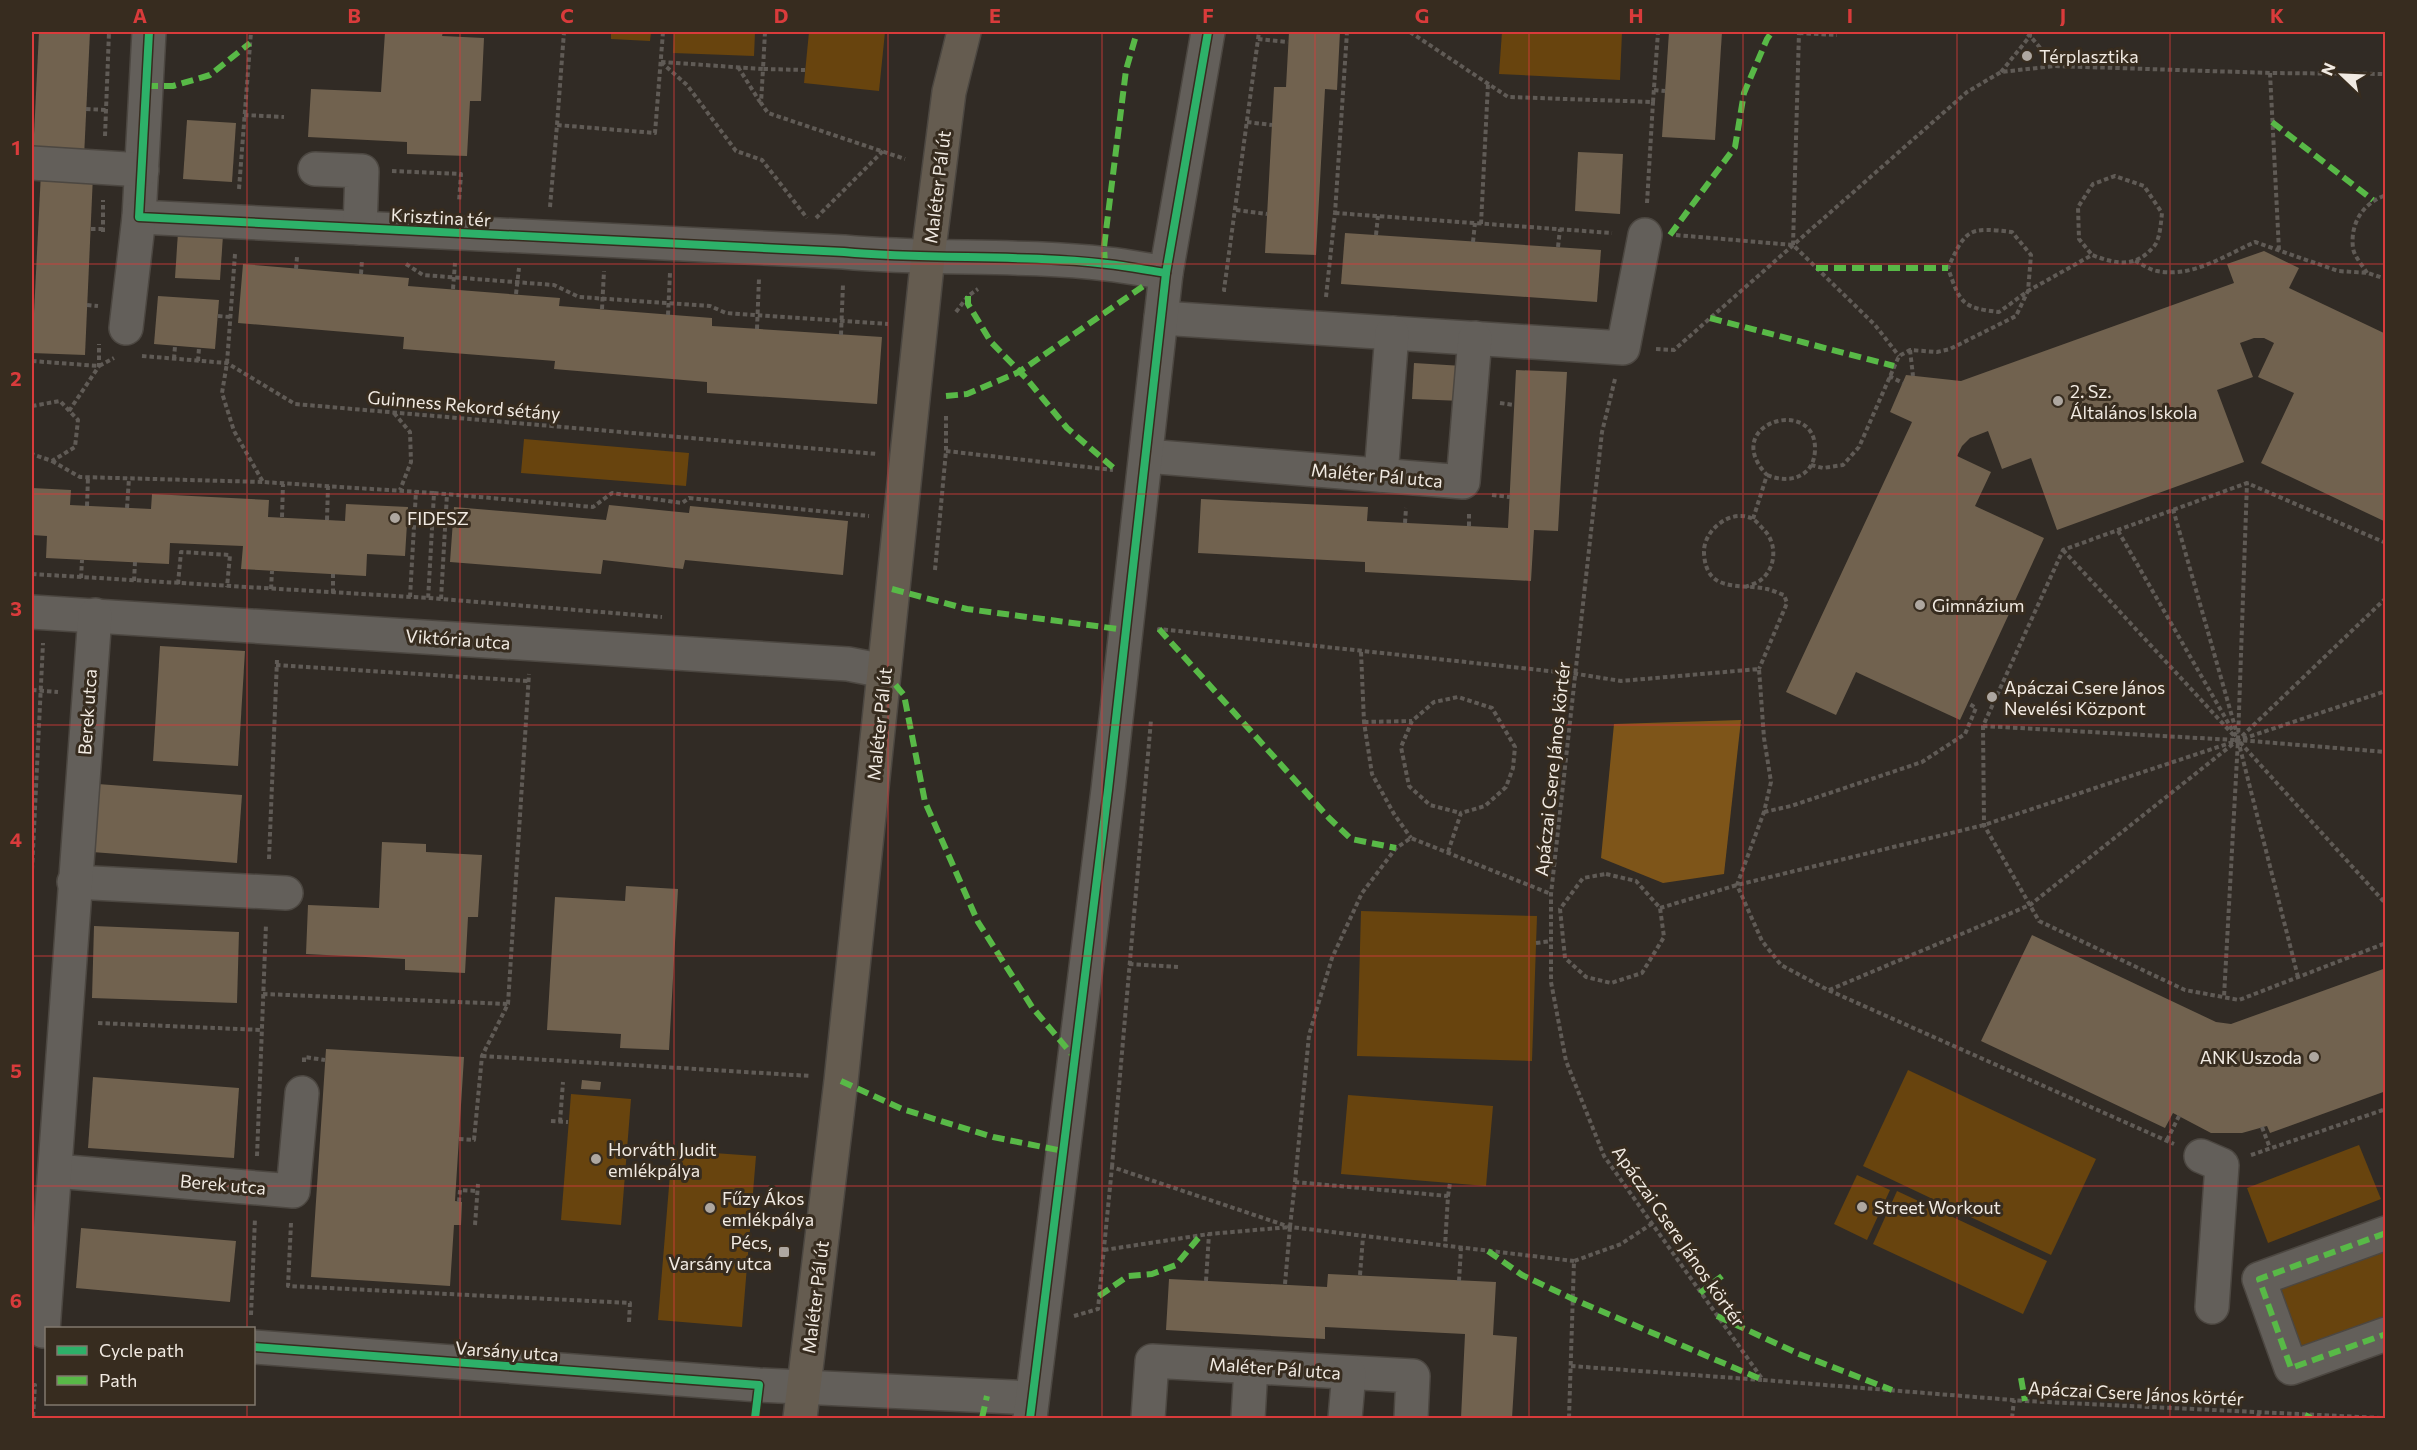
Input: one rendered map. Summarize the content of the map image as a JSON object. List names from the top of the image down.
{
  "streets": {
    "main road": ["Maléter Pál út"],
    "street": [
      "Krisztina tér",
      "Maléter Pál utca",
      "Viktória utca",
      "Berek utca",
      "Varsány utca"
    ],
    "path": ["Guinness Rekord sétány", "Apáczai Csere János körtér"]
  },
  "crossings": [
    ["Maléter Pál út", "Krisztina tér"],
    ["Maléter Pál út", "Guinness Rekord sétány"],
    ["Maléter Pál út", "Viktória utca"],
    ["Maléter Pál út", "Varsány utca"],
    ["Viktória utca", "Berek utca"]
  ],
  "places": {
    "other": [
      "Térplasztika",
      "2. Sz. Általános Iskola",
      "FIDESZ",
      "Gimnázium",
      "Apáczai Csere János Nevelési Központ",
      "ANK Uszoda",
      "Horváth Judit emlékpálya",
      "Street Workout",
      "Fűzy Ákos emlékpálya"
    ],
    "transit": ["Pécs, Varsány utca"]
  },
  "legend": ["Cycle path", "Path"],
  "north": "top left",
  "grid": {
    "columns": [
      "A",
      "B",
      "C",
      "D",
      "E",
      "F",
      "G",
      "H",
      "I",
      "J",
      "K"
    ],
    "rows": [
      "1",
      "2",
      "3",
      "4",
      "5",
      "6"
    ]
  }
}
